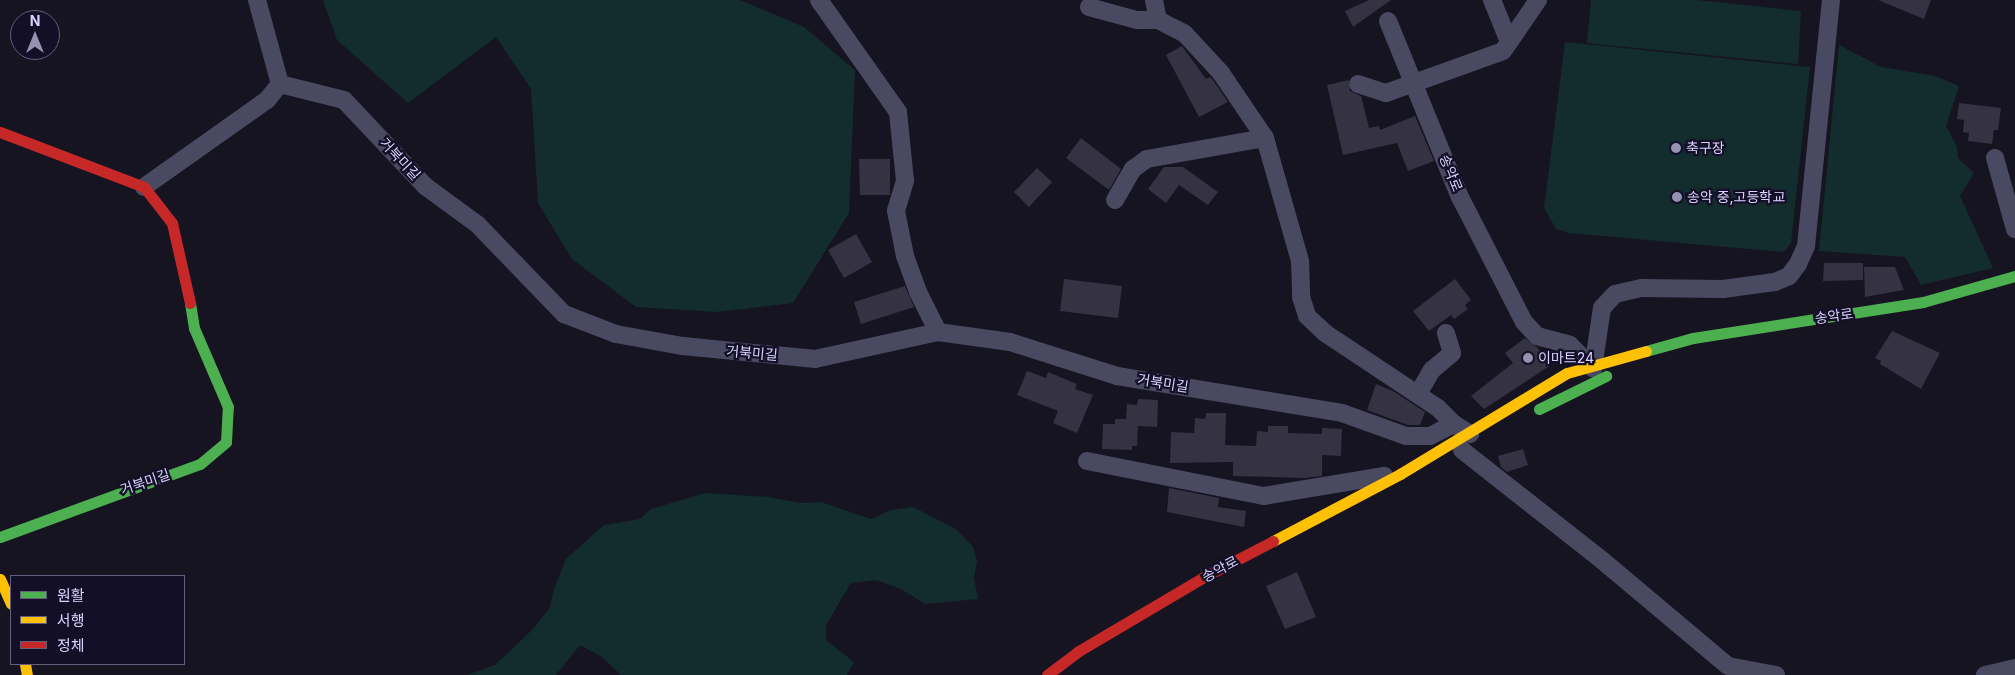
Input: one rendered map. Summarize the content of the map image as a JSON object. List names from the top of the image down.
{
  "streets": {
    "main road": ["거북미길", "송악로"]
  },
  "places": ["축구장", "송악 중,고등학교", "이마트24"],
  "legend": ["원활", "서행", "정체"],
  "north": "top"
}
